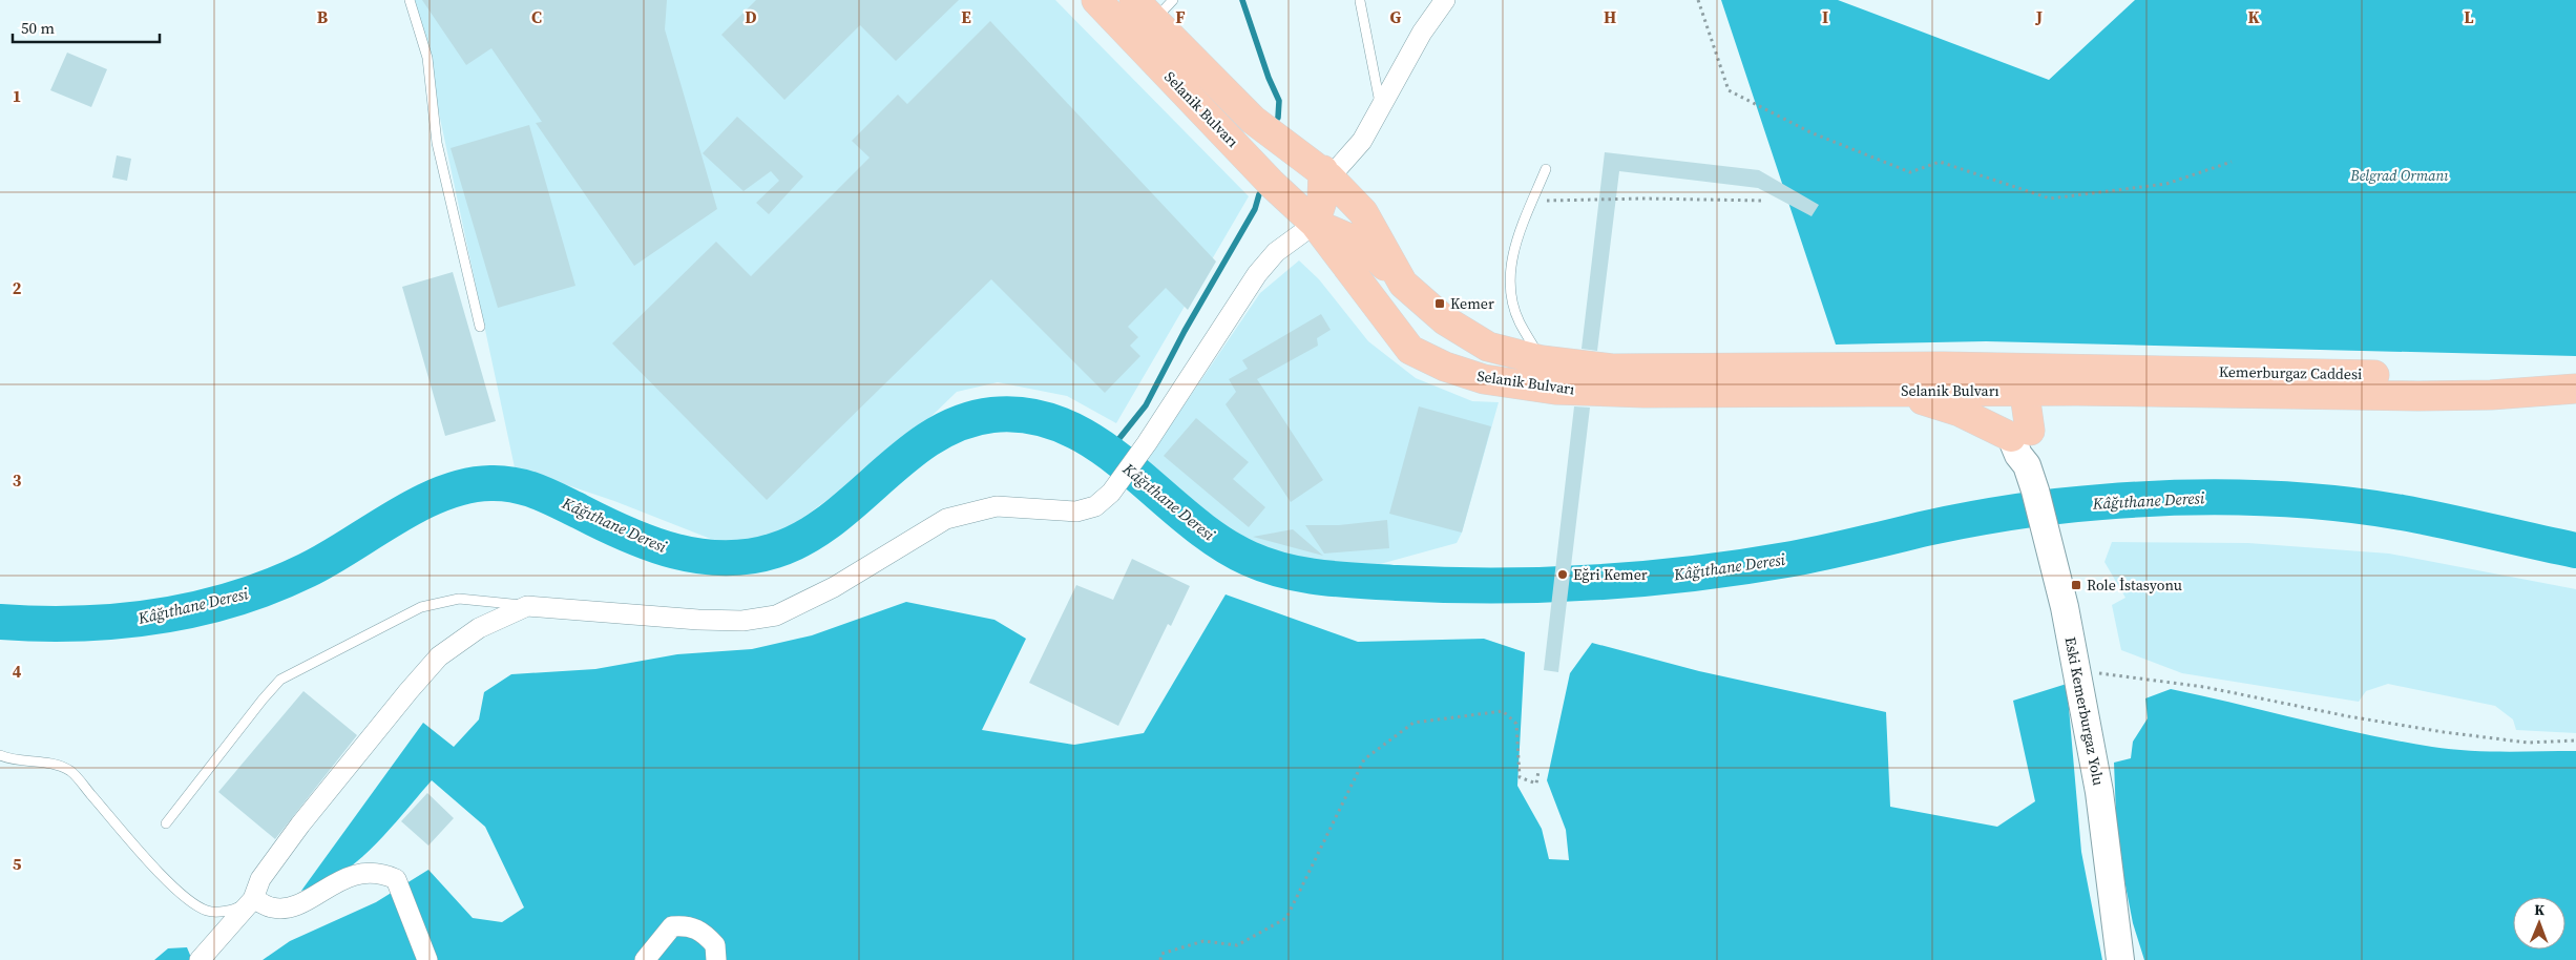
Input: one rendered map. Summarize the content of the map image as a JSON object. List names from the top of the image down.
{
  "streets": {
    "main road": ["Selanik Bulvarı", "Kemerburgaz Caddesi", "Eski Kemerburgaz Yolu"]
  },
  "crossings": [
    ["Selanik Bulvarı", "Kemerburgaz Caddesi"]
  ],
  "water": ["Kâğıthane Deresi"],
  "parks": ["Belgrad Ormanı"],
  "places": {
    "transit": ["Kemer", "Role İstasyonu"],
    "other": ["Eğri Kemer"]
  },
  "scale_bar": "50 m",
  "north": "top",
  "grid": {
    "columns": [
      "B",
      "C",
      "D",
      "E",
      "F",
      "G",
      "H",
      "I",
      "J",
      "K",
      "L"
    ],
    "rows": [
      "1",
      "2",
      "3",
      "4",
      "5"
    ]
  }
}
